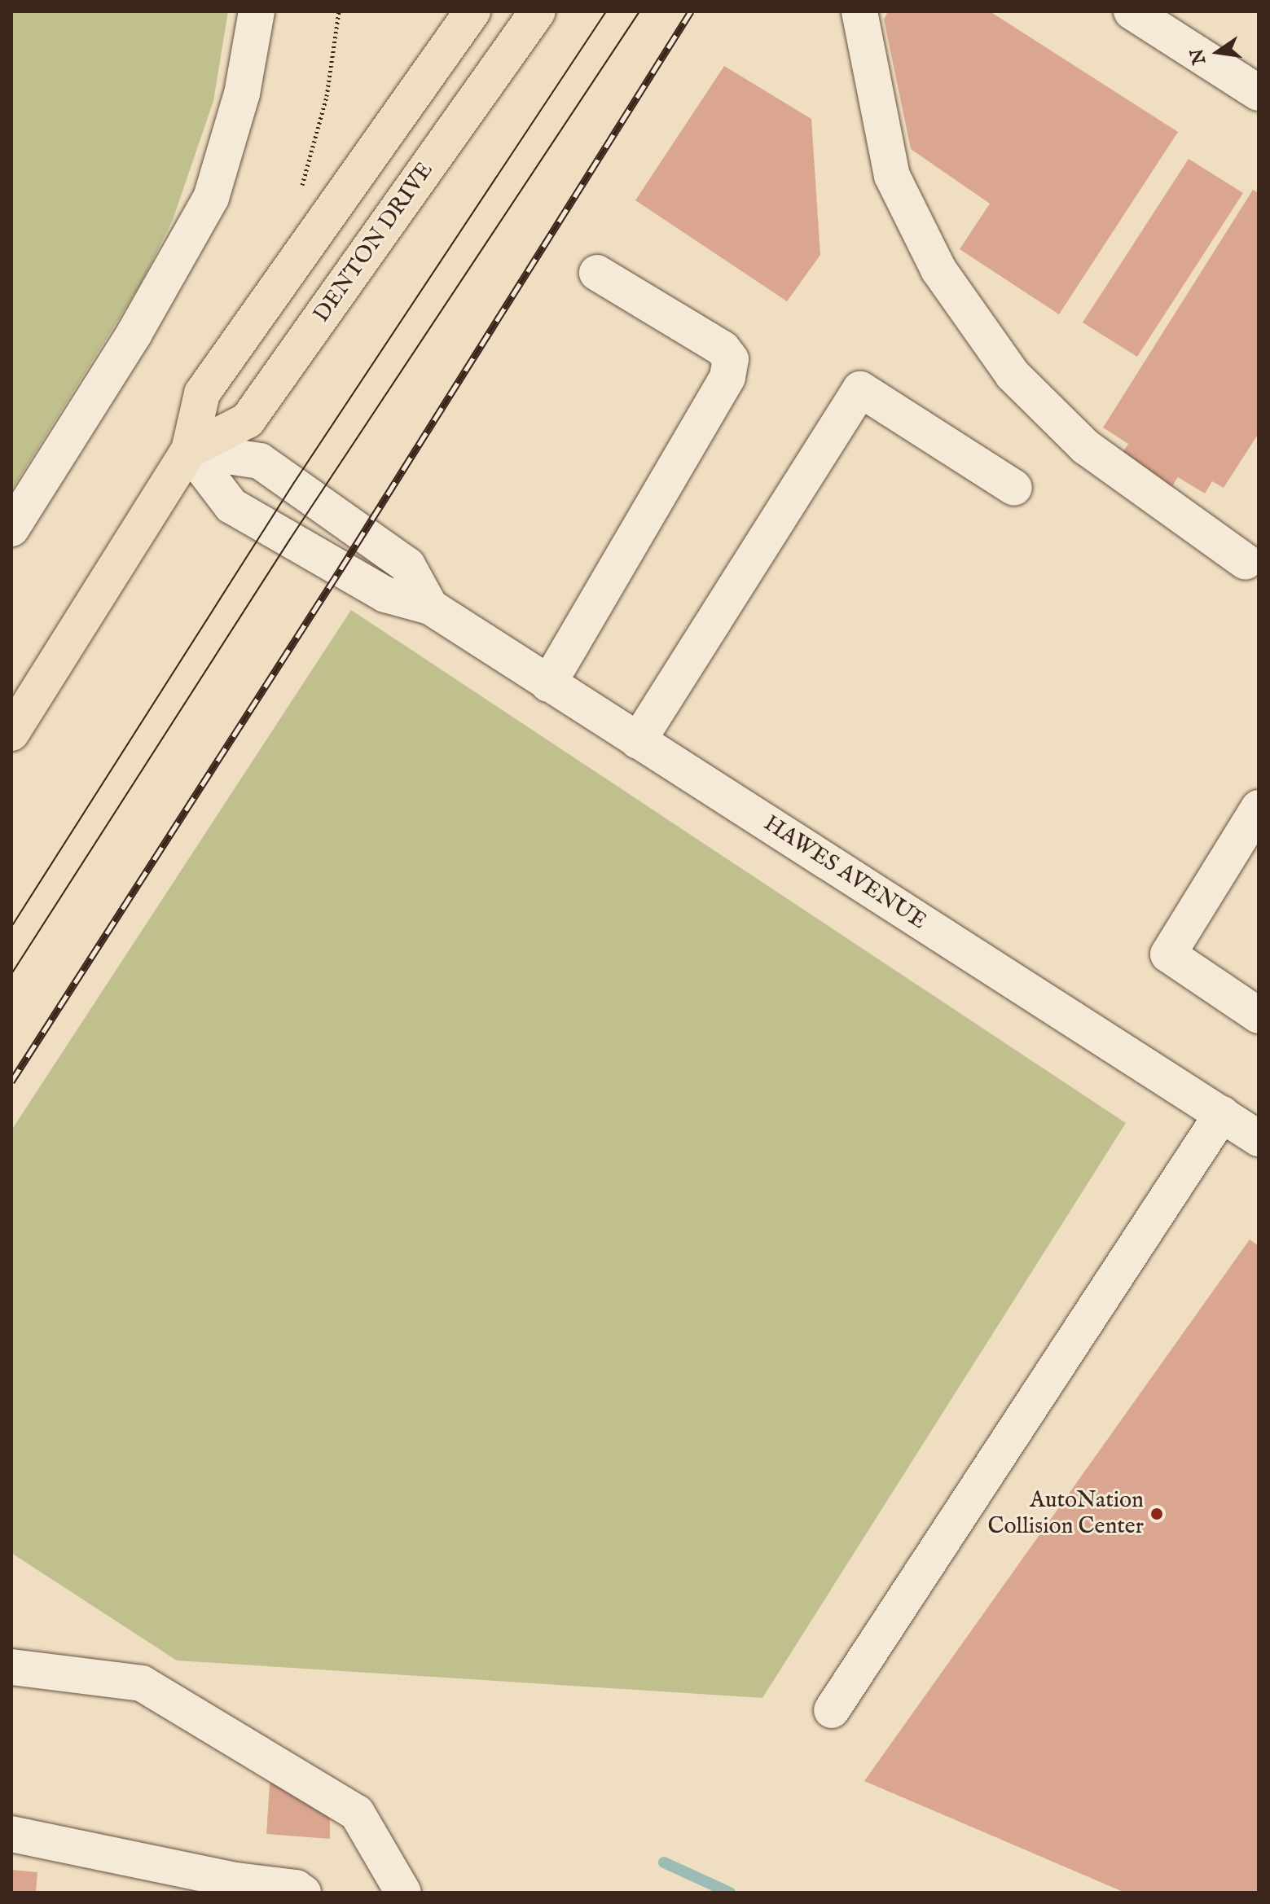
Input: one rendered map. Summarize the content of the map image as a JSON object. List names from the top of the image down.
{
  "streets": {
    "main road": ["DENTON DRIVE"],
    "street": ["HAWES AVENUE"]
  },
  "crossings": [
    ["DENTON DRIVE", "HAWES AVENUE"]
  ],
  "places": ["AutoNation Collision Center"],
  "north": "left"
}
